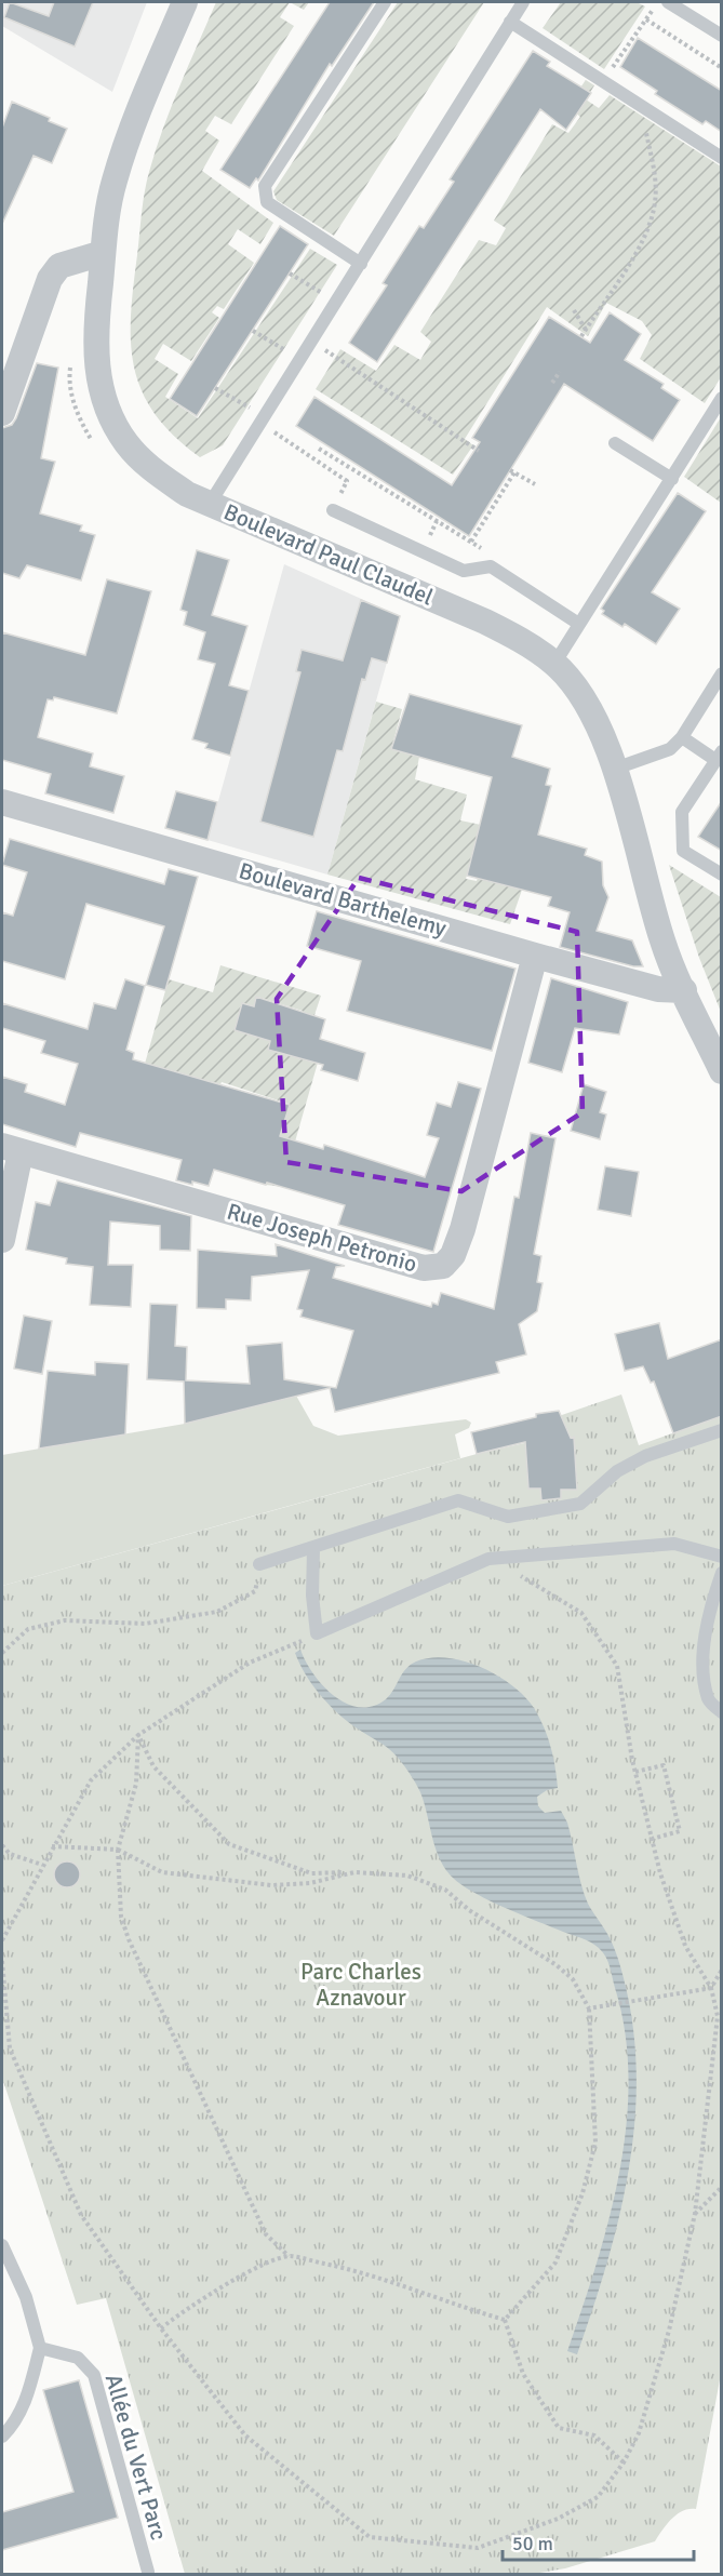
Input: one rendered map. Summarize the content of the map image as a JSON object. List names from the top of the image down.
{
  "streets": {
    "street": ["Boulevard Paul Claudel", "Boulevard Barthelemy", "Rue Joseph Petronio"],
    "lane": ["Allée du Vert Parc"]
  },
  "crossings": [
    ["Boulevard Paul Claudel", "Boulevard Barthelemy"],
    ["Boulevard Barthelemy", "Rue Joseph Petronio"]
  ],
  "parks": ["Parc Charles Aznavour"],
  "scale_bar": "50 m"
}
